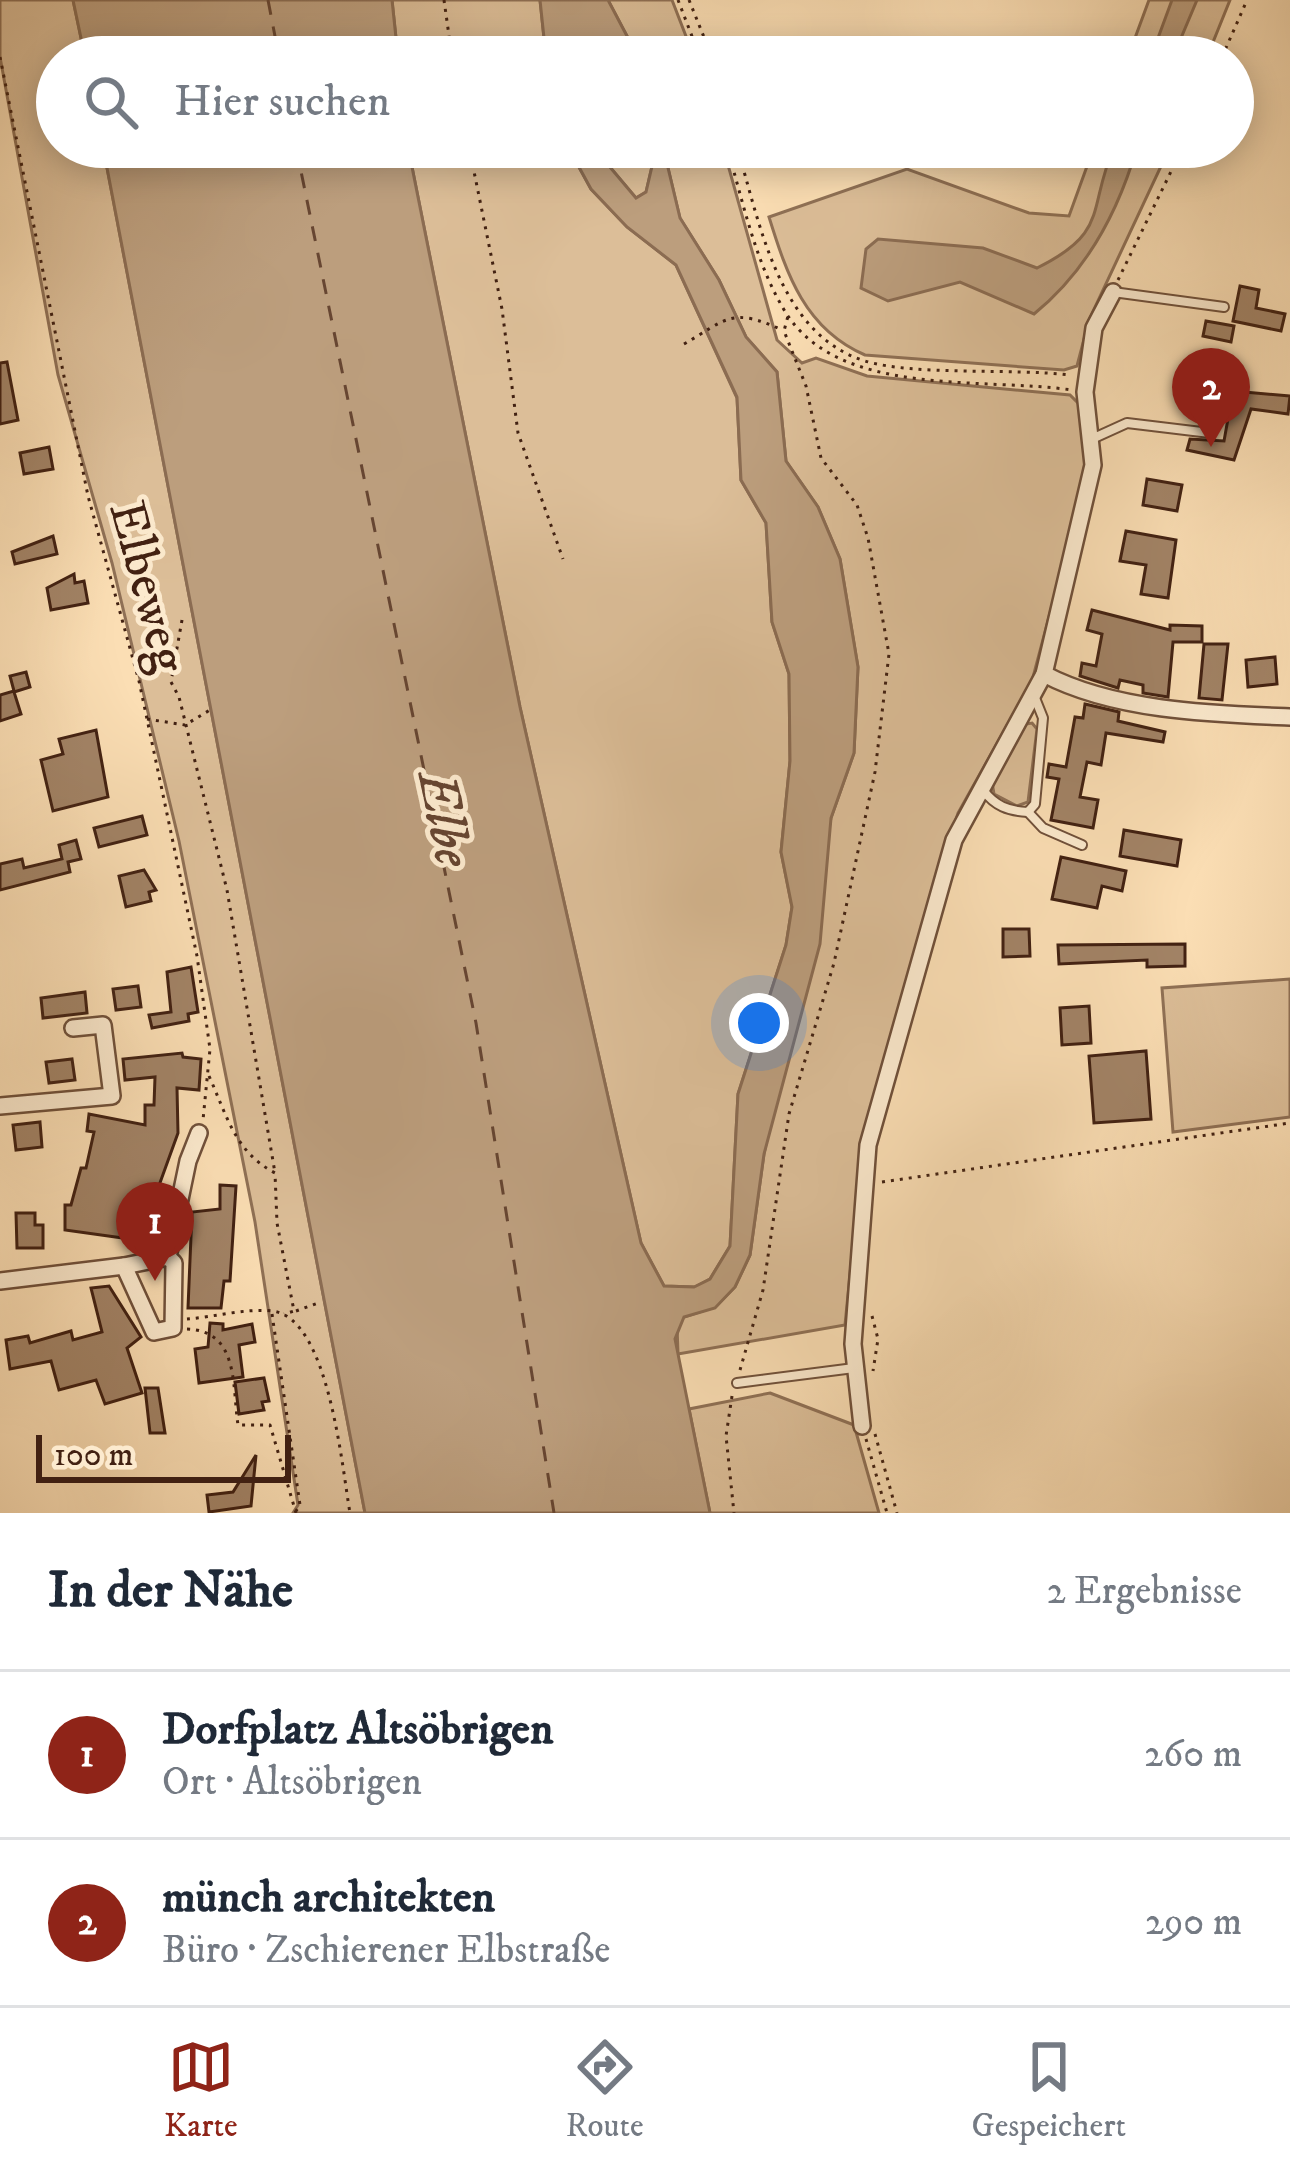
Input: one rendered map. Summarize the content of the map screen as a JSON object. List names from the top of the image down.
{
  "streets": {
    "path": ["Elbeweg"]
  },
  "water": ["Elbe"],
  "scale_bar": "100 m",
  "page": {
    "search": "Hier suchen",
    "pins": ["2", "1"],
    "scale": "100 m",
    "heading": ["In der Nähe", "2 Ergebnisse"],
    "list": [
      {
        "mark": "1",
        "name": "Dorfplatz Altsöbrigen",
        "note": "Ort · Altsöbrigen",
        "value": "260 m"
      },
      {
        "mark": "2",
        "name": "münch architekten",
        "note": "Büro · Zschierener Elbstraße",
        "value": "290 m"
      }
    ],
    "nav": ["Karte", "Route", "Gespeichert"]
  }
}
